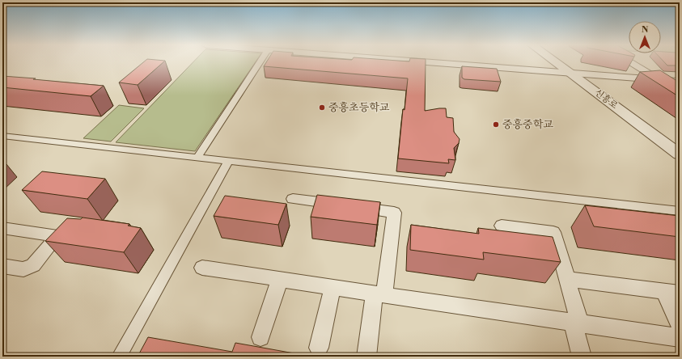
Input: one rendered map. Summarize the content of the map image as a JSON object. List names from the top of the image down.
{
  "streets": {
    "street": ["신흥로"]
  },
  "places": ["중흥초등학교", "중흥중학교"],
  "north": "top"
}
